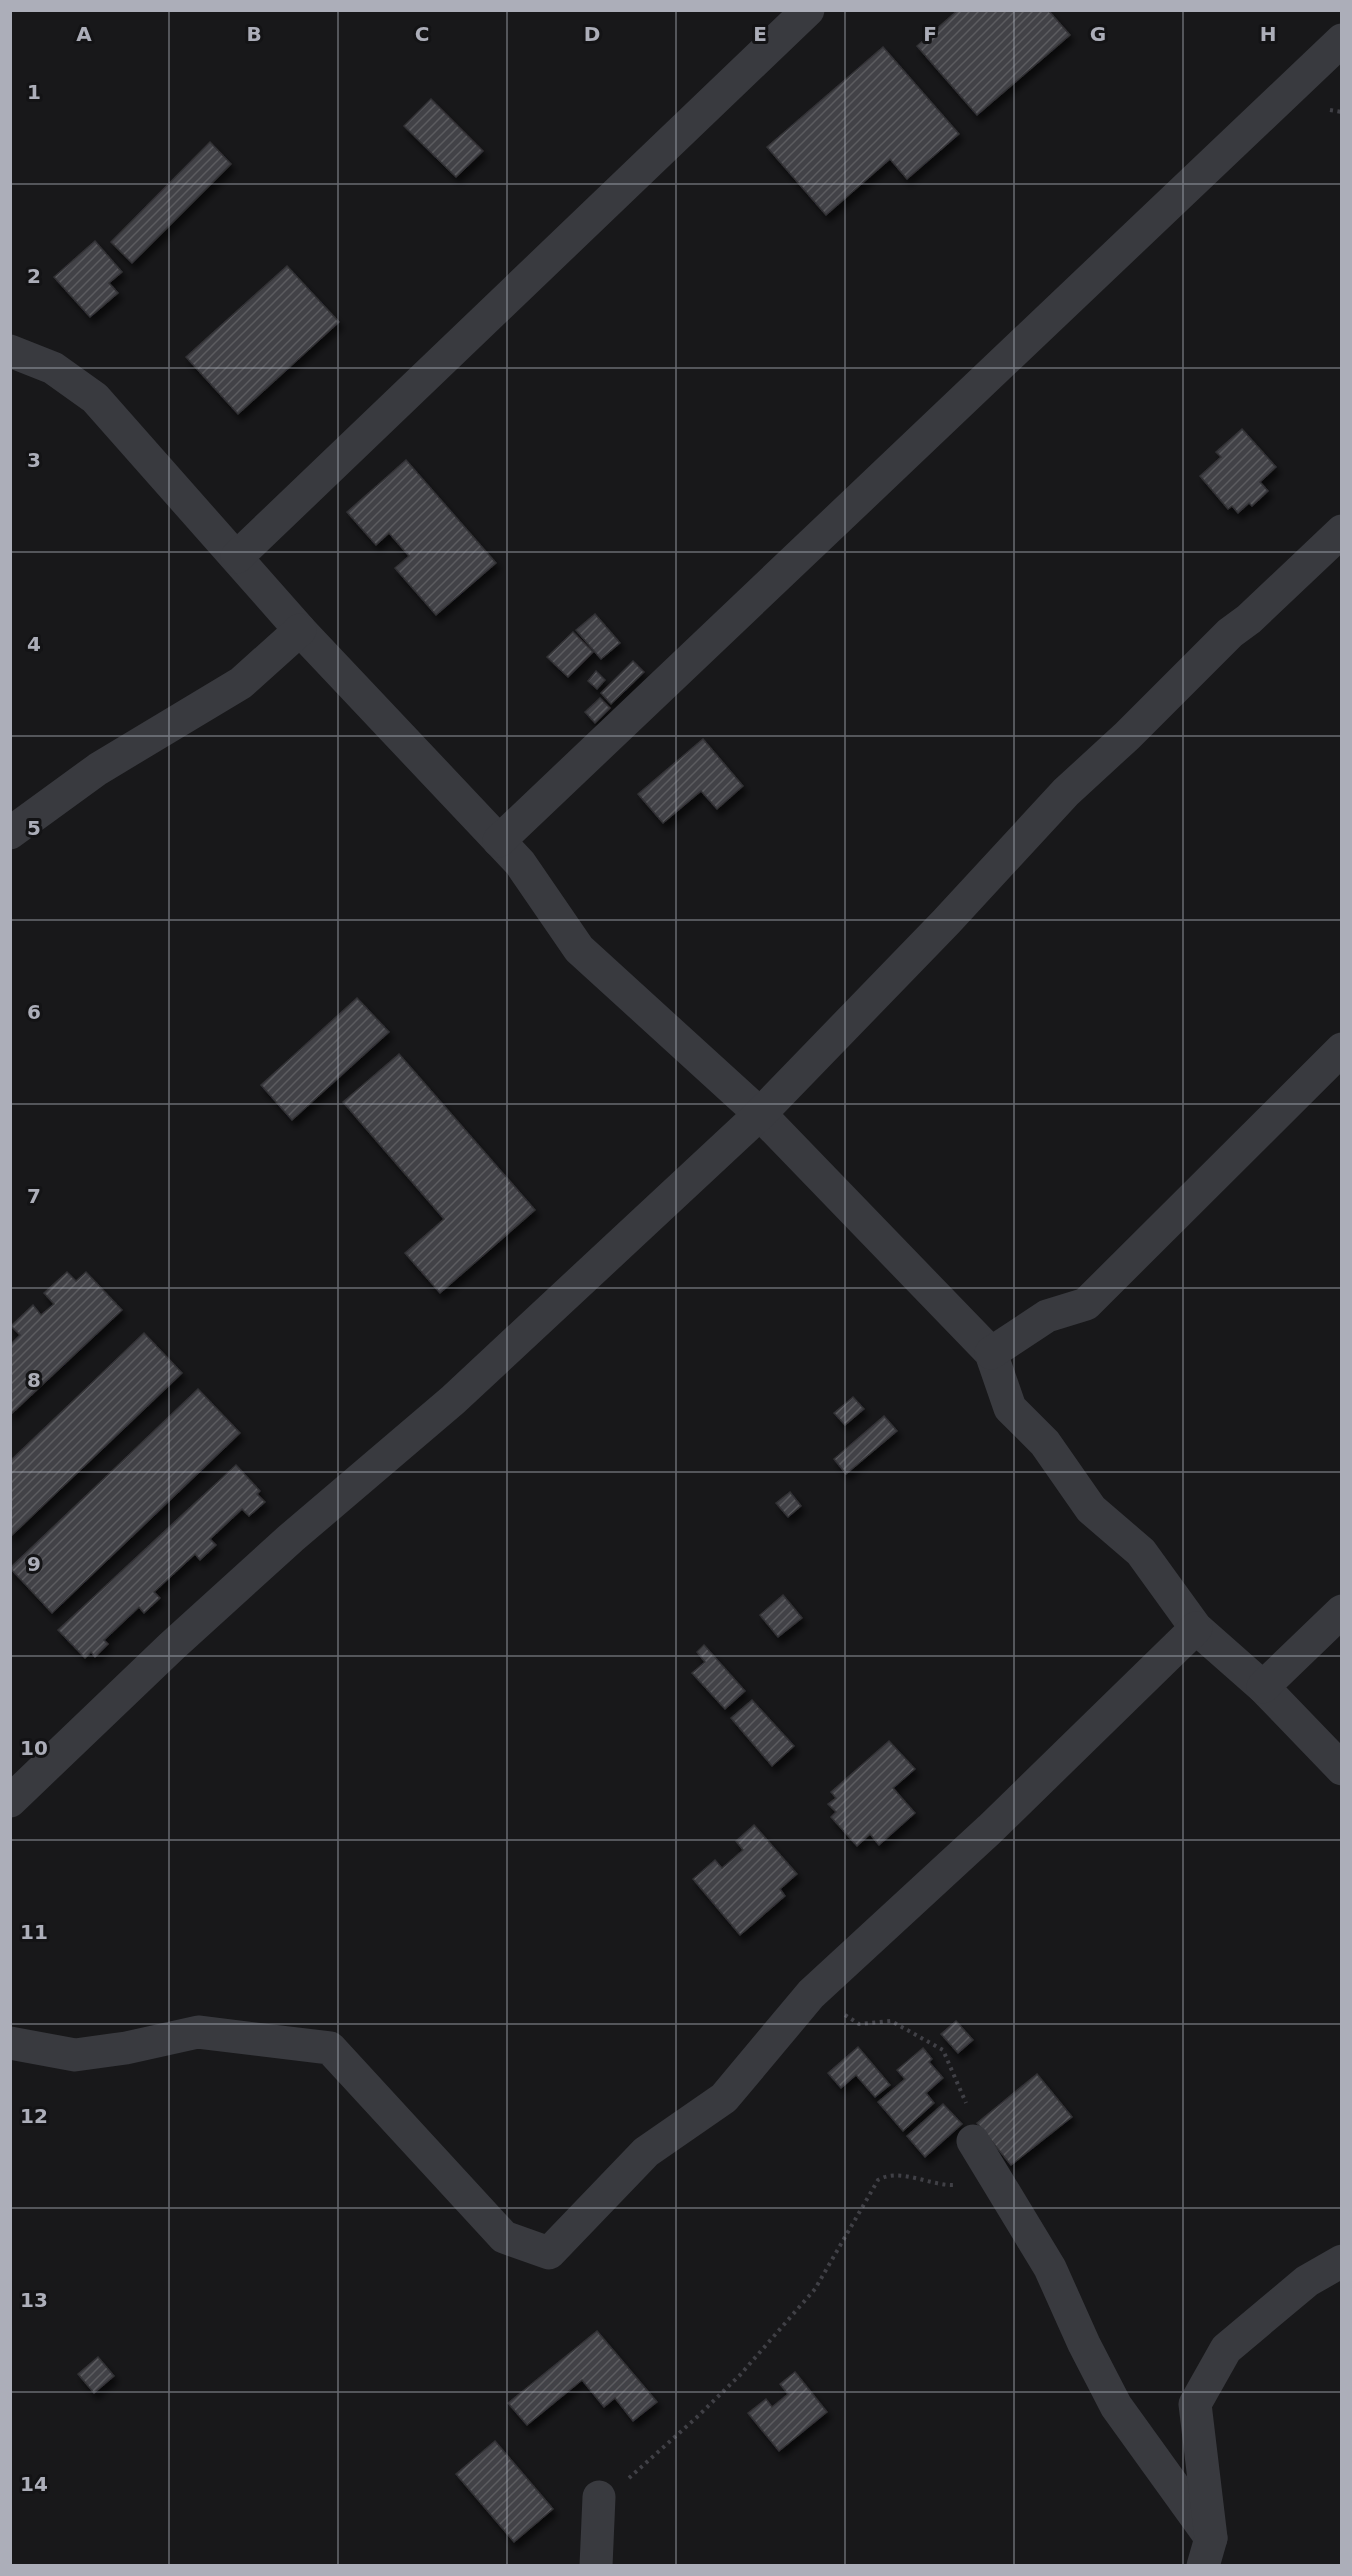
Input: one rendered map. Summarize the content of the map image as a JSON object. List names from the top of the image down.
{
  "grid": {
    "columns": [
      "A",
      "B",
      "C",
      "D",
      "E",
      "F",
      "G",
      "H"
    ],
    "rows": [
      "1",
      "2",
      "3",
      "4",
      "5",
      "6",
      "7",
      "8",
      "9",
      "10",
      "11",
      "12",
      "13",
      "14"
    ]
  }
}
